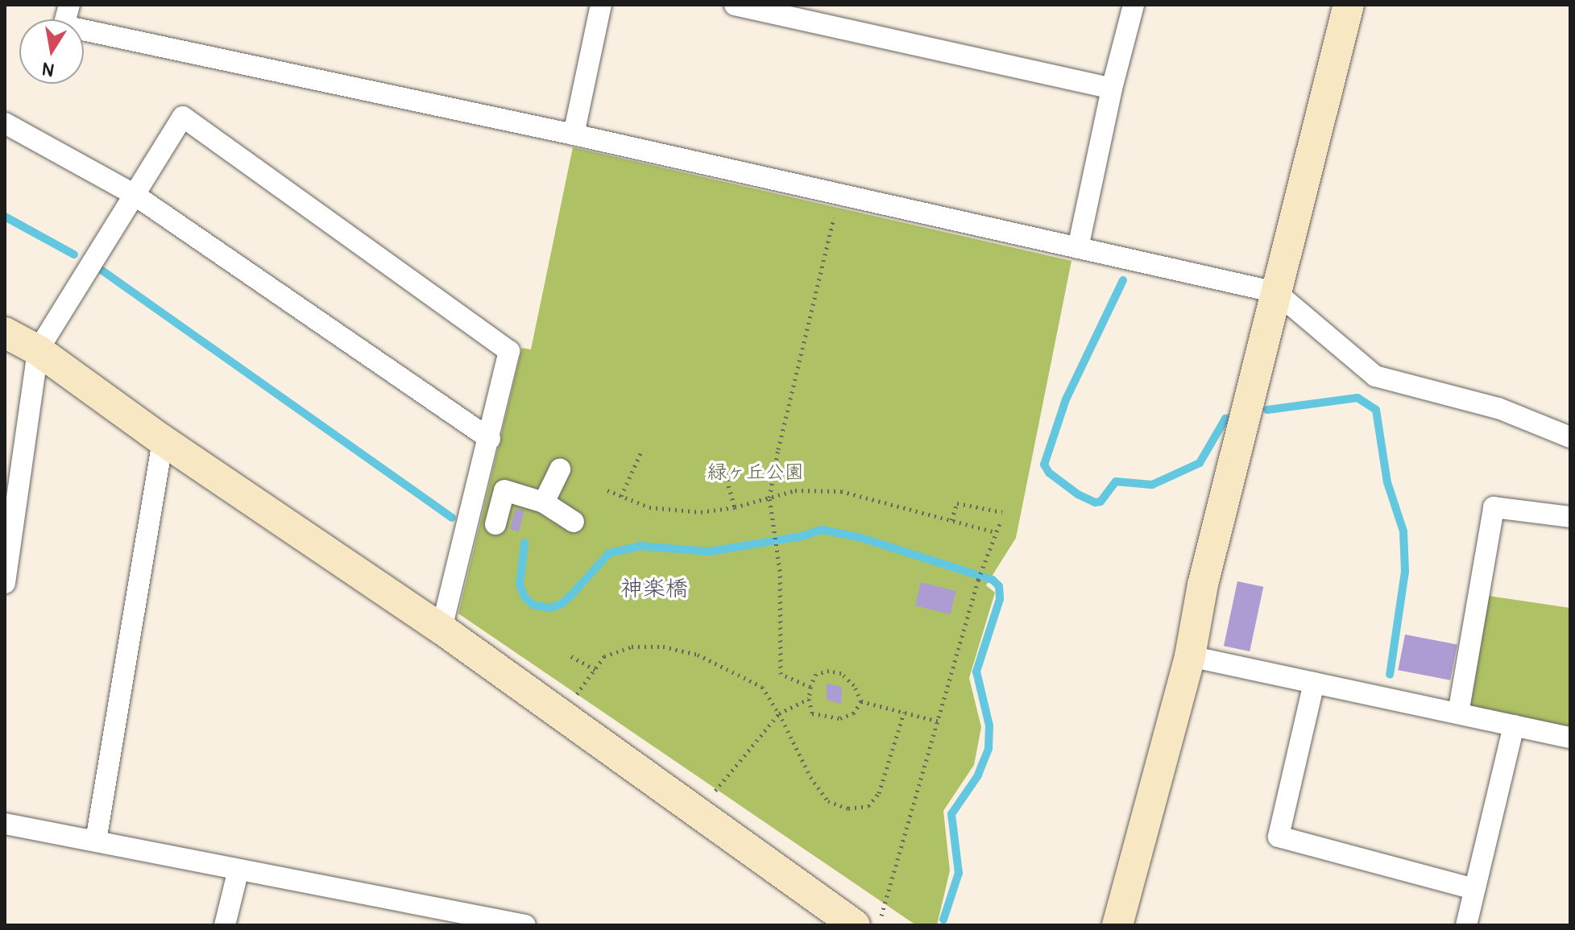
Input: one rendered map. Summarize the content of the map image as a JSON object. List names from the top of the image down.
{
  "districts": ["神楽橋"],
  "parks": ["緑ヶ丘公園"],
  "north": "bottom"
}
